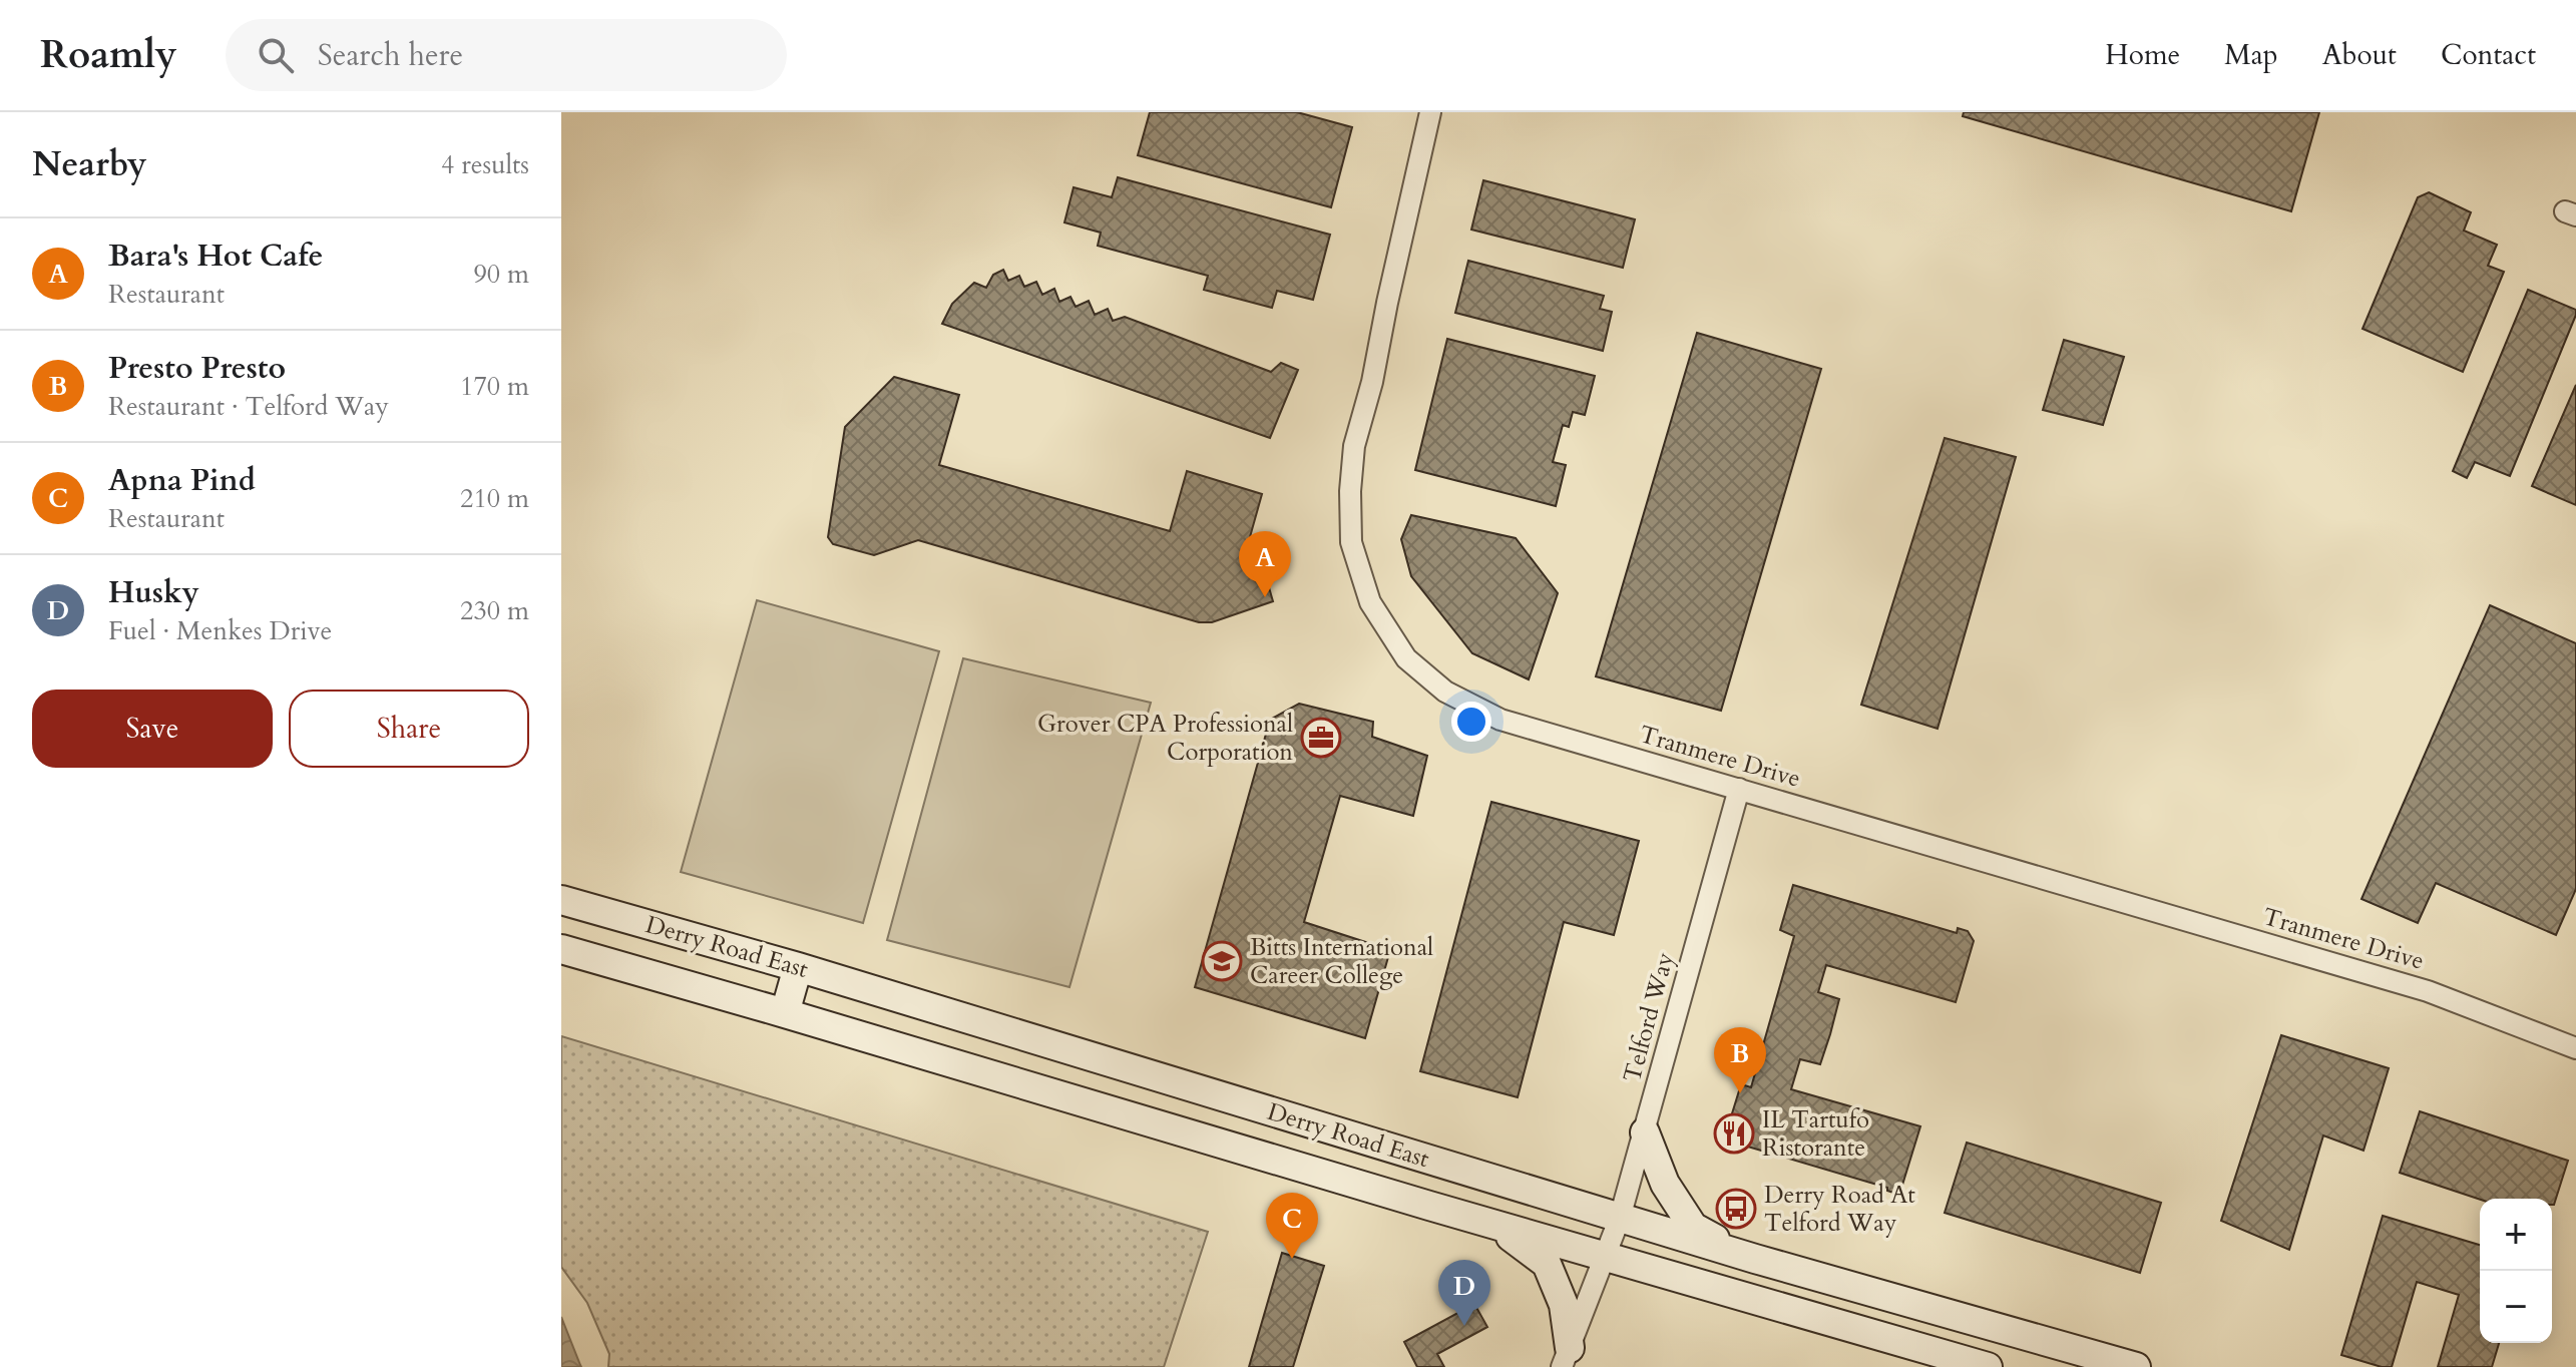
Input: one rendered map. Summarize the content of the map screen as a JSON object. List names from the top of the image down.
{
  "streets": {
    "main road": ["Derry Road East"],
    "street": ["Tranmere Drive", "Telford Way"]
  },
  "crossings": [
    ["Tranmere Drive", "Telford Way"],
    ["Derry Road East", "Telford Way"]
  ],
  "places": {
    "office": ["Grover CPA Professional Corporation"],
    "school or university": ["Bitts International Career College"],
    "restaurant": ["IL Tartufo Ristorante"],
    "bus stop": ["Derry Road At Telford Way"]
  },
  "page": {
    "header": "Roamly",
    "search": "Search here",
    "nav": [
      "Home",
      "Map",
      "About",
      "Contact"
    ],
    "heading": ["Nearby", "4 results"],
    "list": [
      {
        "mark": "A",
        "name": "Bara's Hot Cafe",
        "note": "Restaurant",
        "value": "90 m"
      },
      {
        "mark": "B",
        "name": "Presto Presto",
        "note": "Restaurant · Telford Way",
        "value": "170 m"
      },
      {
        "mark": "C",
        "name": "Apna Pind",
        "note": "Restaurant",
        "value": "210 m"
      },
      {
        "mark": "D",
        "name": "Husky",
        "note": "Fuel · Menkes Drive",
        "value": "230 m"
      }
    ],
    "pins": [
      "A",
      "B",
      "C",
      "D"
    ],
    "buttons": ["Save", "Share"],
    "map_buttons": ["+", "−"]
  }
}
